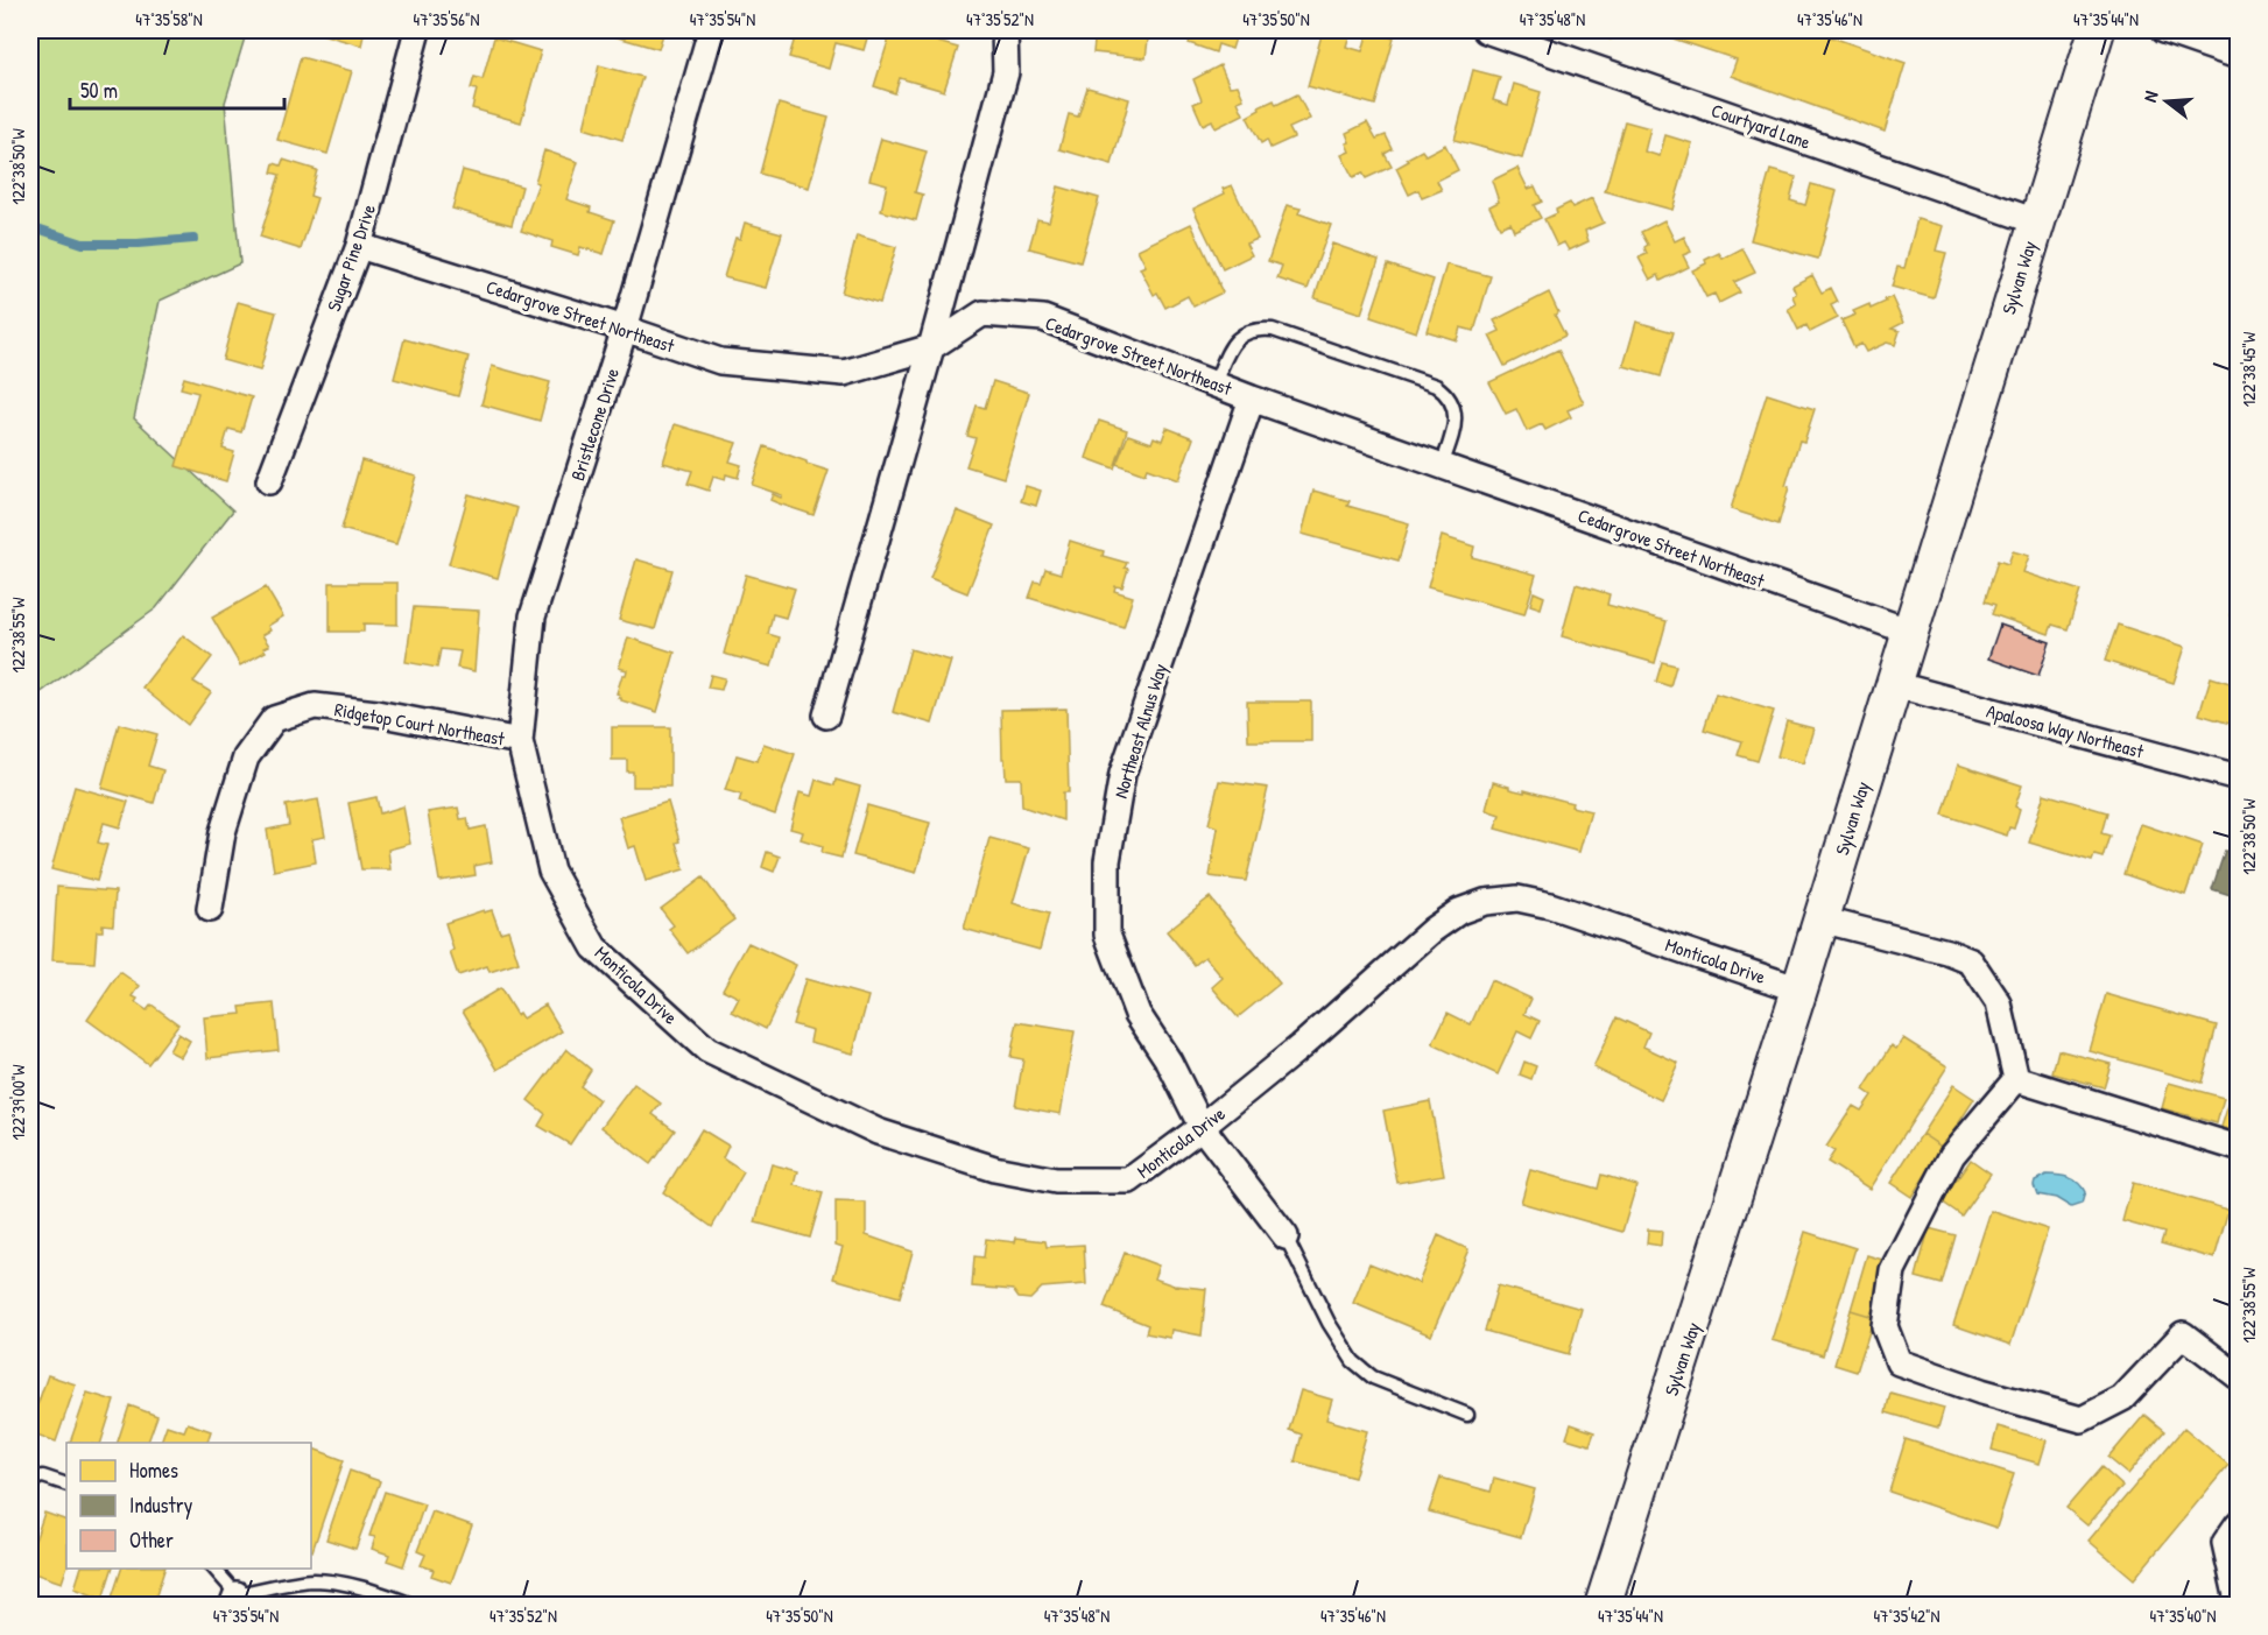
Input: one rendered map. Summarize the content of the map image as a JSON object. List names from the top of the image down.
{
  "streets": {
    "main road": ["Sylvan Way"],
    "street": [
      "Courtyard Lane",
      "Sugar Pine Drive",
      "Cedargrove Street Northeast",
      "Bristlecone Drive",
      "Ridgetop Court Northeast",
      "Northeast Alnus Way",
      "Apaloosa Way Northeast",
      "Monticola Drive"
    ]
  },
  "crossings": [
    ["Courtyard Lane", "Sylvan Way"],
    ["Sugar Pine Drive", "Cedargrove Street Northeast"],
    ["Sylvan Way", "Cedargrove Street Northeast"],
    ["Sylvan Way", "Apaloosa Way Northeast"],
    ["Sylvan Way", "Monticola Drive"],
    ["Cedargrove Street Northeast", "Bristlecone Drive"],
    ["Cedargrove Street Northeast", "Northeast Alnus Way"],
    ["Bristlecone Drive", "Ridgetop Court Northeast"],
    ["Bristlecone Drive", "Monticola Drive"],
    ["Ridgetop Court Northeast", "Monticola Drive"],
    ["Northeast Alnus Way", "Monticola Drive"]
  ],
  "legend": ["Homes", "Industry", "Other"],
  "scale_bar": "50 m",
  "north": "left",
  "coordinates": [
    "47°35'58\"N",
    "47°35'56\"N",
    "47°35'54\"N",
    "47°35'52\"N",
    "47°35'50\"N",
    "47°35'48\"N",
    "47°35'46\"N",
    "47°35'44\"N",
    "122°38'50\"W",
    "122°38'45\"W",
    "122°38'55\"W",
    "122°39'00\"W",
    "47°35'42\"N",
    "47°35'40\"N"
  ]
}
